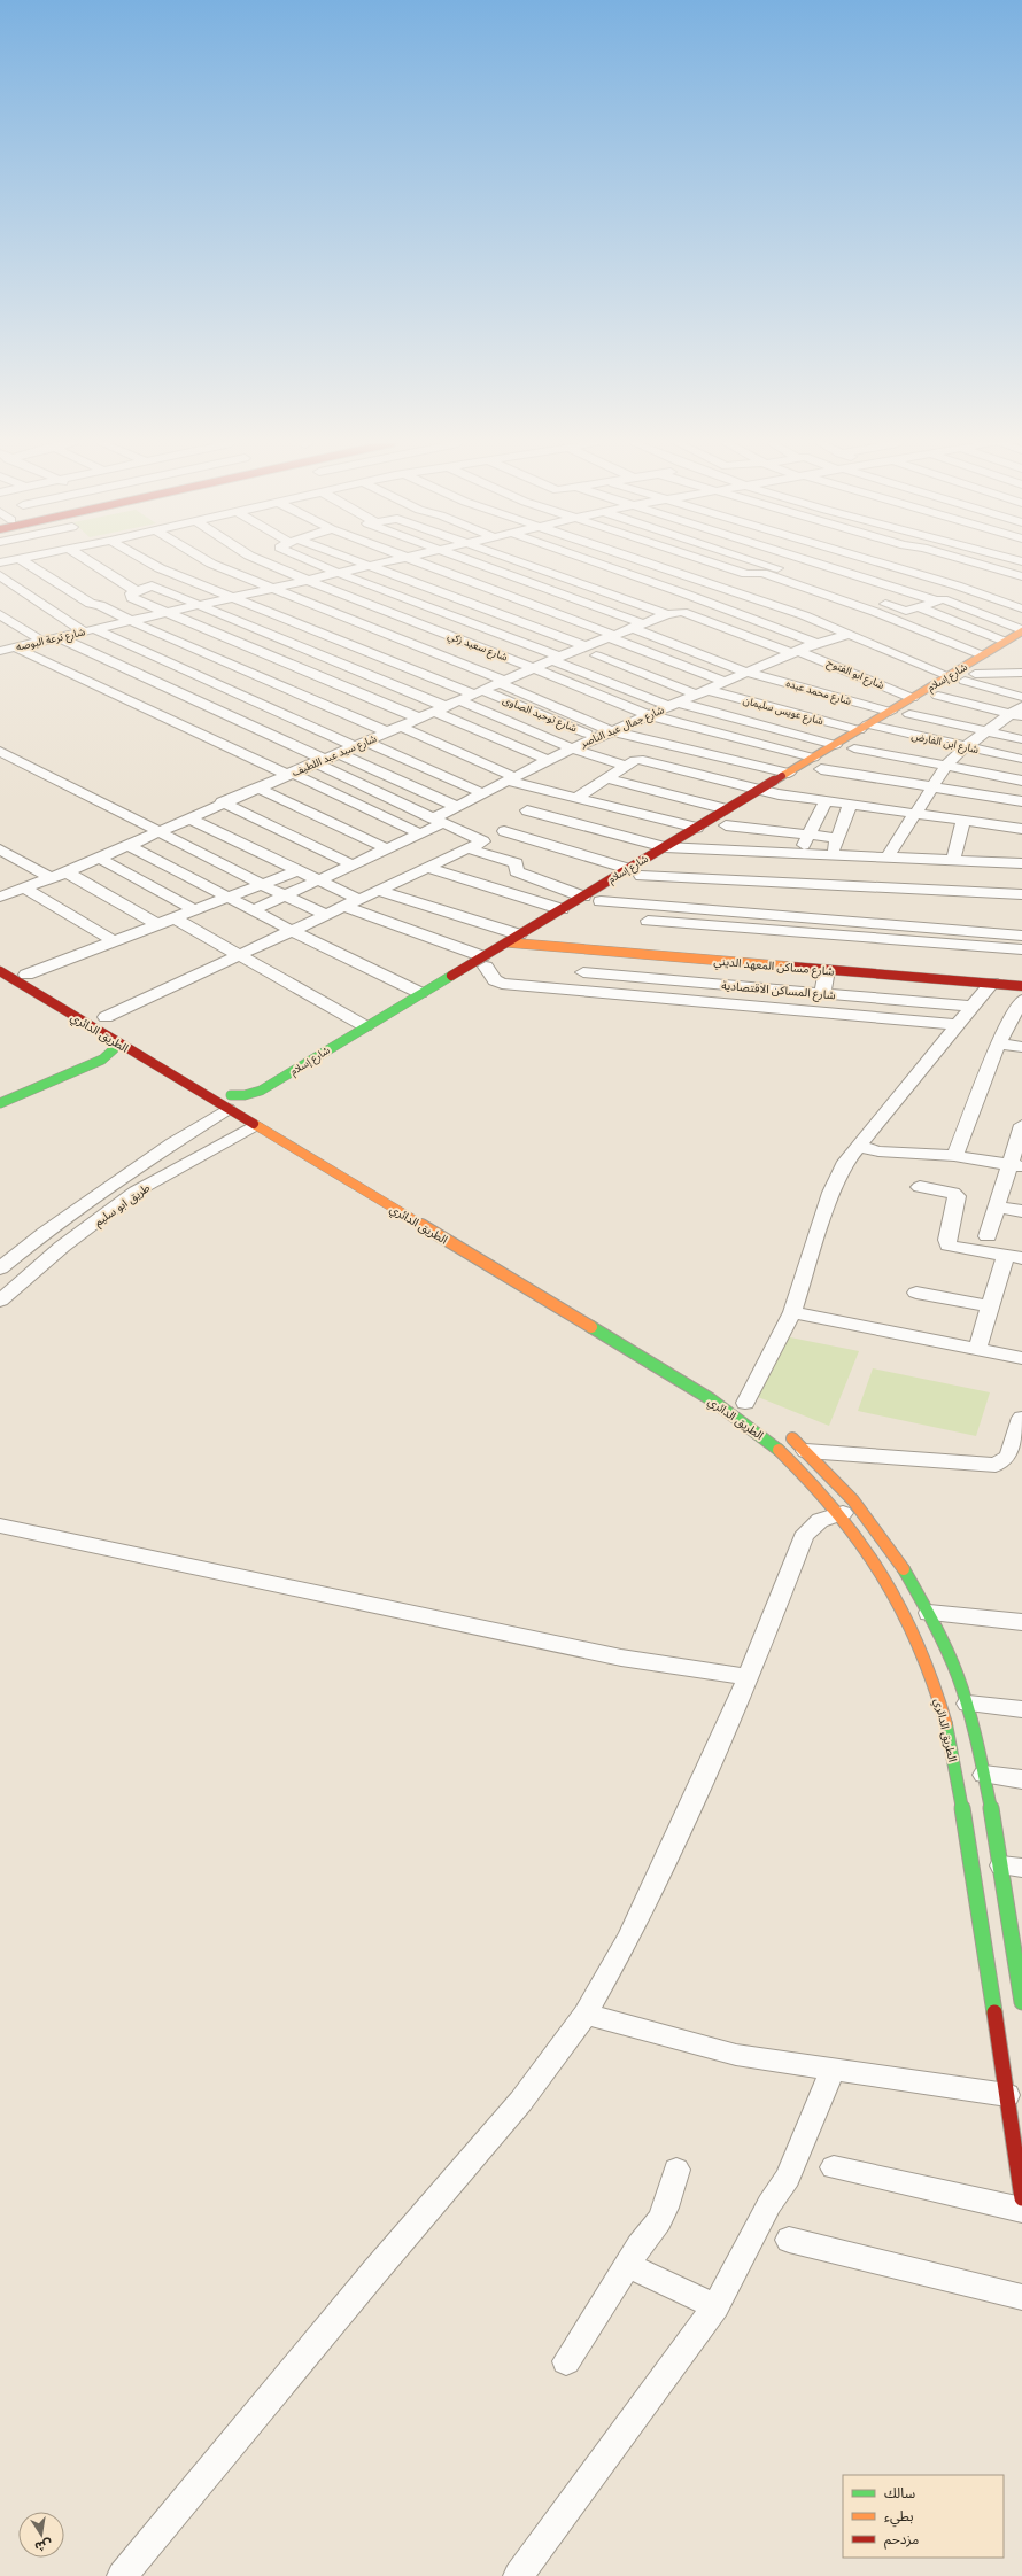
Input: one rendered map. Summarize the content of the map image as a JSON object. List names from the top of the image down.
{
  "streets": {
    "main road": ["شارع إسلام", "شارع مساكن المعهد الديني", "الطريق الدائري"],
    "street": [
      "شارع ترعة البوصه",
      "شارع سعيد زكي",
      "شارع ابو الفتوح",
      "شارع محمد عبده",
      "شارع عويس سليمان",
      "شارع توحيد الصاوى",
      "شارع جمال عبد الناصر",
      "شارع ابن الفارض",
      "شارع سيد عبد اللطيف",
      "شارع المساكن الاقتصادية",
      "طريق ابو سليم"
    ]
  },
  "crossings": [
    ["شارع ترعة البوصه", "شارع سعيد زكي"],
    ["شارع ترعة البوصه", "شارع عويس سليمان"],
    ["شارع ترعة البوصه", "شارع توحيد الصاوى"],
    ["شارع سعيد زكي", "شارع جمال عبد الناصر"],
    ["شارع سعيد زكي", "شارع سيد عبد اللطيف"],
    ["شارع ابو الفتوح", "شارع إسلام"],
    ["شارع ابو الفتوح", "شارع جمال عبد الناصر"],
    ["شارع ابو الفتوح", "شارع سيد عبد اللطيف"],
    ["شارع إسلام", "شارع محمد عبده"],
    ["شارع إسلام", "شارع عويس سليمان"],
    ["شارع إسلام", "شارع ابن الفارض"],
    ["شارع إسلام", "شارع مساكن المعهد الديني"],
    ["شارع إسلام", "الطريق الدائري"],
    ["شارع إسلام", "طريق ابو سليم"],
    ["شارع محمد عبده", "شارع جمال عبد الناصر"],
    ["شارع محمد عبده", "شارع سيد عبد اللطيف"],
    ["شارع عويس سليمان", "شارع جمال عبد الناصر"],
    ["شارع عويس سليمان", "شارع ابن الفارض"],
    ["شارع عويس سليمان", "شارع سيد عبد اللطيف"],
    ["شارع توحيد الصاوى", "شارع جمال عبد الناصر"],
    ["شارع توحيد الصاوى", "شارع سيد عبد اللطيف"],
    ["الطريق الدائري", "طريق ابو سليم"]
  ],
  "legend": ["سالك", "بطيء", "مزدحم"],
  "north": "bottom"
}
